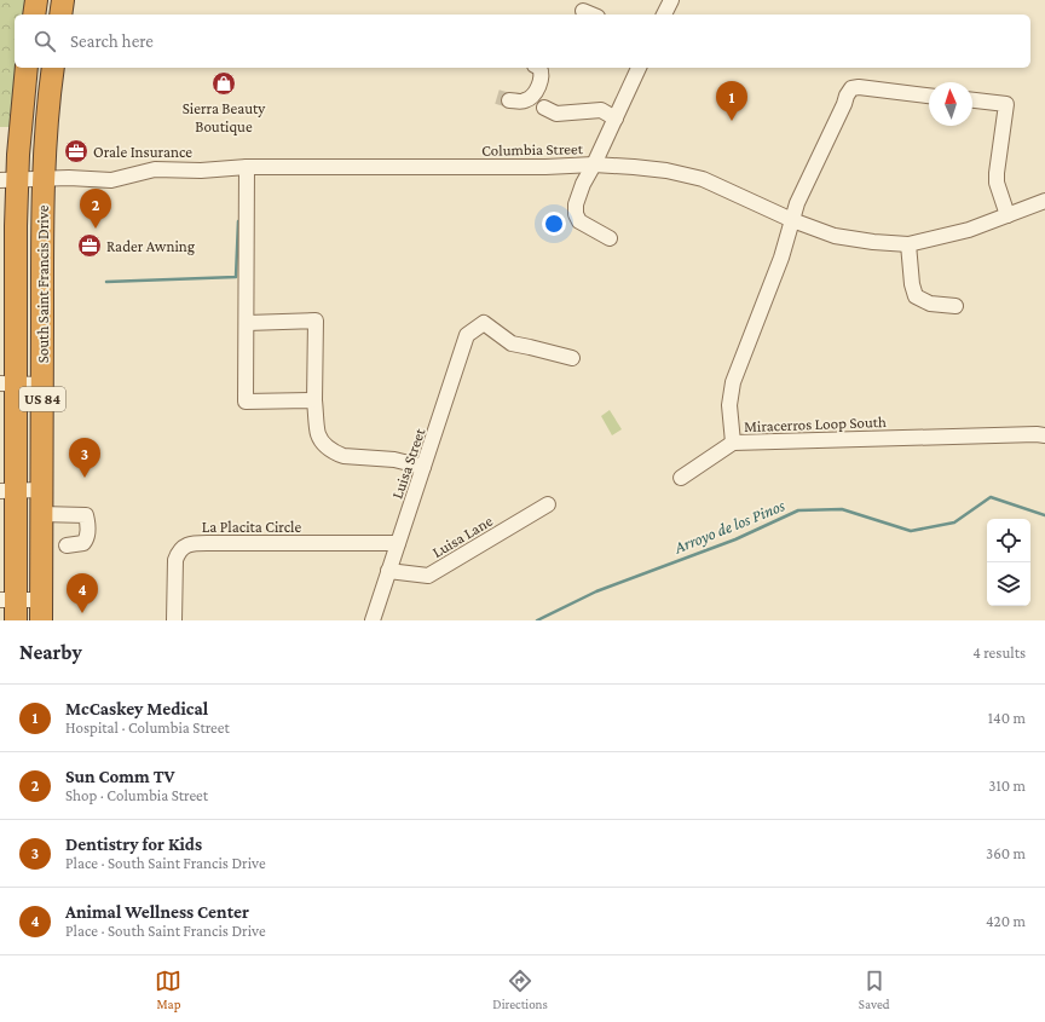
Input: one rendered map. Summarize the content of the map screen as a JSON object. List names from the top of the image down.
{
  "streets": {
    "highway": ["South Saint Francis Drive", "US 84"],
    "street": [
      "Columbia Street",
      "Miracerros Loop South",
      "Luisa Street",
      "La Placita Circle",
      "Luisa Lane"
    ]
  },
  "crossings": [
    ["Columbia Street", "South Saint Francis Drive"],
    ["Columbia Street", "Miracerros Loop South"],
    ["Luisa Street", "La Placita Circle"],
    ["Luisa Street", "Luisa Lane"]
  ],
  "water": ["Arroyo de los Pinos"],
  "places": {
    "shop": ["Sierra Beauty Boutique"],
    "office": ["Orale Insurance", "Rader Awning"]
  },
  "north": "top",
  "page": {
    "search": "Search here",
    "pins": [
      "1",
      "2",
      "3",
      "4"
    ],
    "heading": ["Nearby", "4 results"],
    "list": [
      {
        "mark": "1",
        "name": "McCaskey Medical",
        "note": "Hospital · Columbia Street",
        "value": "140 m"
      },
      {
        "mark": "2",
        "name": "Sun Comm TV",
        "note": "Shop · Columbia Street",
        "value": "310 m"
      },
      {
        "mark": "3",
        "name": "Dentistry for Kids",
        "note": "Place · South Saint Francis Drive",
        "value": "360 m"
      },
      {
        "mark": "4",
        "name": "Animal Wellness Center",
        "note": "Place · South Saint Francis Drive",
        "value": "420 m"
      }
    ],
    "nav": ["Map", "Directions", "Saved"]
  }
}
